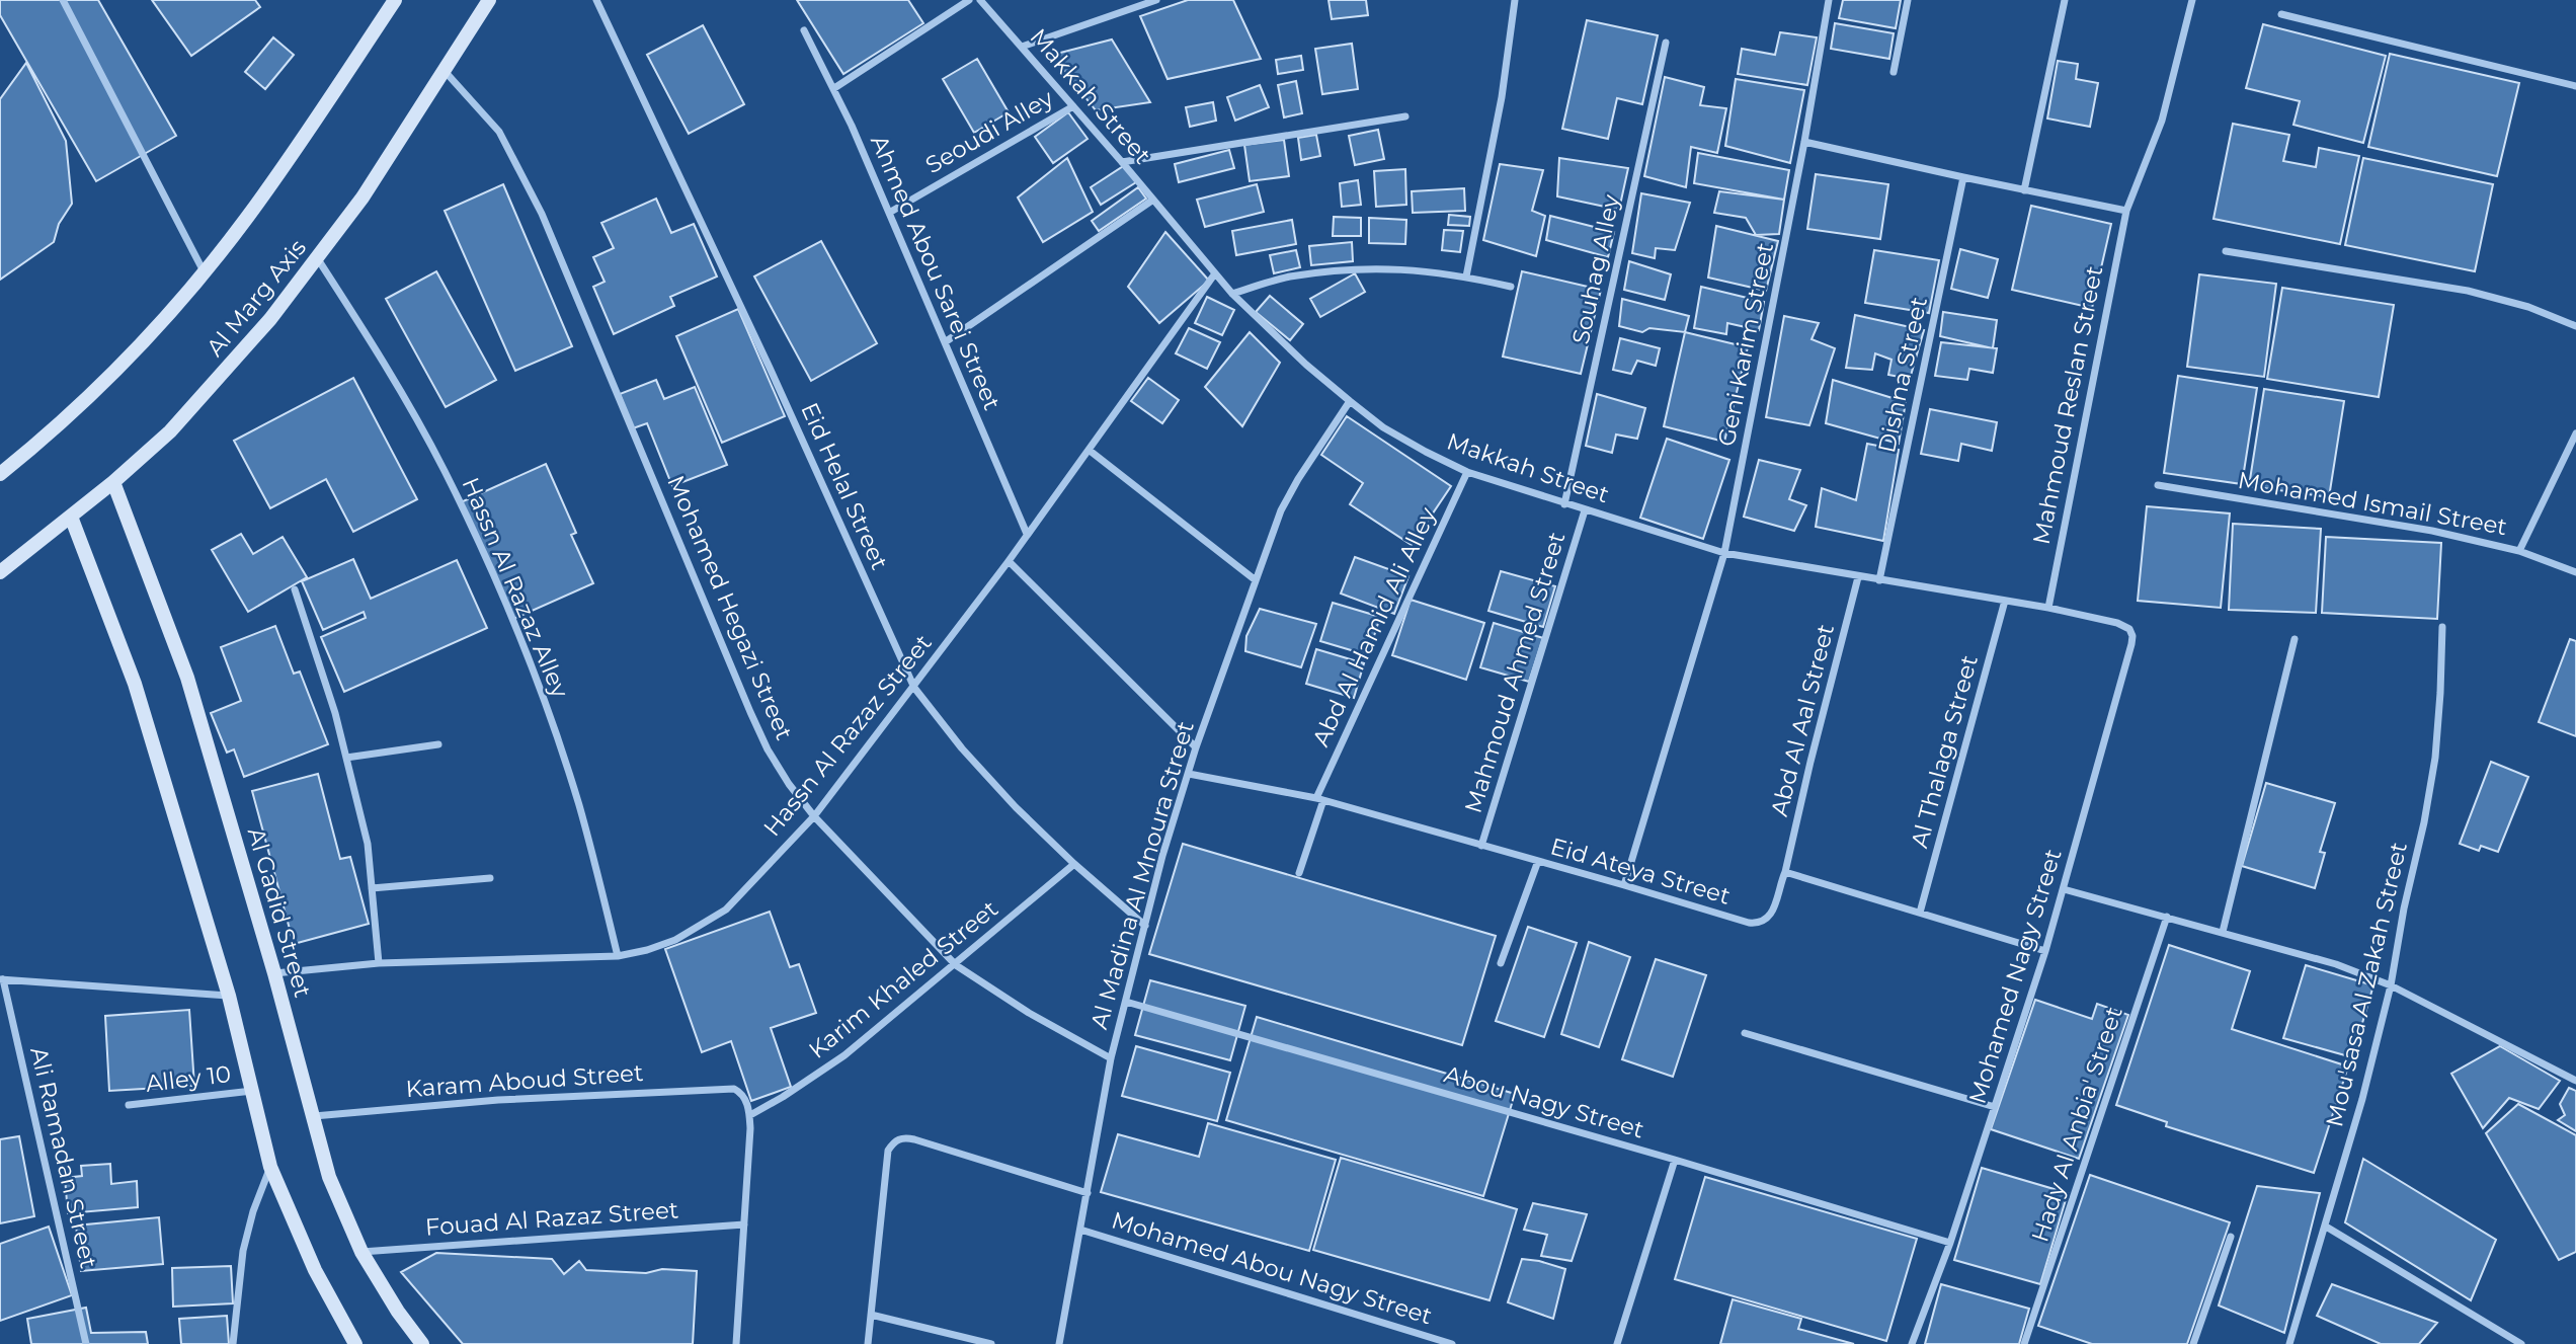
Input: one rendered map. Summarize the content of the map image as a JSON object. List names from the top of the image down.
{
  "streets": {
    "street": [
      "Makkah Street",
      "Seoudi Alley",
      "Souhag Alley",
      "Ahmed Abou Sarei Street",
      "Al Marg Axis",
      "Geni Karim Street",
      "Dishna Street",
      "Mahmoud Reslan Street",
      "Eid Helal Street",
      "Mohamed Ismail Street",
      "Hassn Al Razaz Alley",
      "Mohamed Hegazi Street",
      "Abd Al Hamid Ali Alley",
      "Mahmoud Ahmed Street",
      "Abd Al Aal Street",
      "Hassn Al Razaz Street",
      "Al Thalaga Street",
      "Eid Ateya Street",
      "Al Madina Al Mnoura Street",
      "Al Gadid Street",
      "Mohamed Nagy Street",
      "Karim Khaled Street",
      "Mou'sasa Al Zakah Street",
      "Alley 10",
      "Karam Aboud Street",
      "Abou Nagy Street",
      "Hady Al Anbia' Street",
      "Ali Ramadan Street",
      "Fouad Al Razaz Street",
      "Mohamed Abou Nagy Street"
    ]
  },
  "crossings": [
    ["Makkah Street", "Seoudi Alley"],
    ["Makkah Street", "Souhag Alley"],
    ["Makkah Street", "Geni Karim Street"],
    ["Makkah Street", "Dishna Street"],
    ["Makkah Street", "Mahmoud Reslan Street"],
    ["Makkah Street", "Abd Al Hamid Ali Alley"],
    ["Makkah Street", "Mahmoud Ahmed Street"],
    ["Makkah Street", "Abd Al Aal Street"],
    ["Makkah Street", "Hassn Al Razaz Street"],
    ["Makkah Street", "Al Thalaga Street"],
    ["Makkah Street", "Al Madina Al Mnoura Street"],
    ["Makkah Street", "Mohamed Nagy Street"],
    ["Seoudi Alley", "Ahmed Abou Sarei Street"],
    ["Ahmed Abou Sarei Street", "Hassn Al Razaz Street"],
    ["Al Marg Axis", "Hassn Al Razaz Alley"],
    ["Al Marg Axis", "Mohamed Hegazi Street"],
    ["Al Marg Axis", "Al Gadid Street"],
    ["Geni Karim Street", "Eid Ateya Street"],
    ["Eid Helal Street", "Hassn Al Razaz Street"],
    ["Eid Helal Street", "Al Madina Al Mnoura Street"],
    ["Eid Helal Street", "Karim Khaled Street"],
    ["Hassn Al Razaz Alley", "Hassn Al Razaz Street"],
    ["Mohamed Hegazi Street", "Hassn Al Razaz Street"],
    ["Mohamed Hegazi Street", "Al Madina Al Mnoura Street"],
    ["Mohamed Hegazi Street", "Karim Khaled Street"],
    ["Abd Al Hamid Ali Alley", "Eid Ateya Street"],
    ["Mahmoud Ahmed Street", "Eid Ateya Street"],
    ["Abd Al Aal Street", "Eid Ateya Street"],
    ["Hassn Al Razaz Street", "Al Gadid Street"],
    ["Eid Ateya Street", "Al Madina Al Mnoura Street"],
    ["Al Madina Al Mnoura Street", "Abou Nagy Street"],
    ["Al Madina Al Mnoura Street", "Mohamed Abou Nagy Street"],
    ["Al Gadid Street", "Karam Aboud Street"],
    ["Al Gadid Street", "Fouad Al Razaz Street"],
    ["Mohamed Nagy Street", "Abou Nagy Street"],
    ["Karim Khaled Street", "Karam Aboud Street"]
  ]
}
